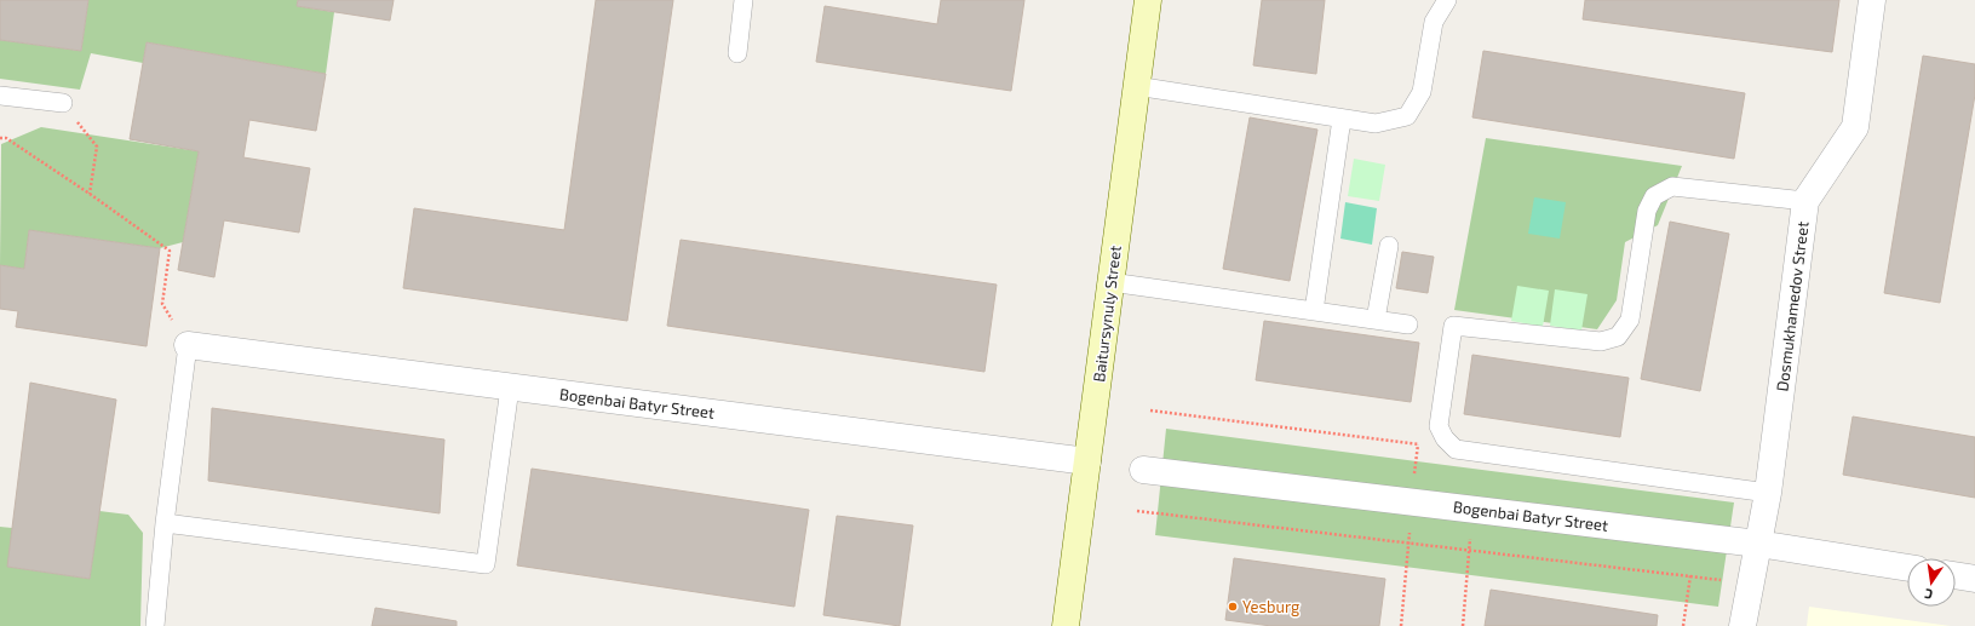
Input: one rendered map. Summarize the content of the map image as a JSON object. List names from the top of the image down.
{
  "streets": {
    "main road": ["Baitursynuly Street"],
    "street": ["Dosmukhamedov Street", "Bogenbai Batyr Street"]
  },
  "crossings": [
    ["Dosmukhamedov Street", "Bogenbai Batyr Street"],
    ["Baitursynuly Street", "Bogenbai Batyr Street"]
  ],
  "places": ["Yesburg"],
  "north": "bottom"
}
